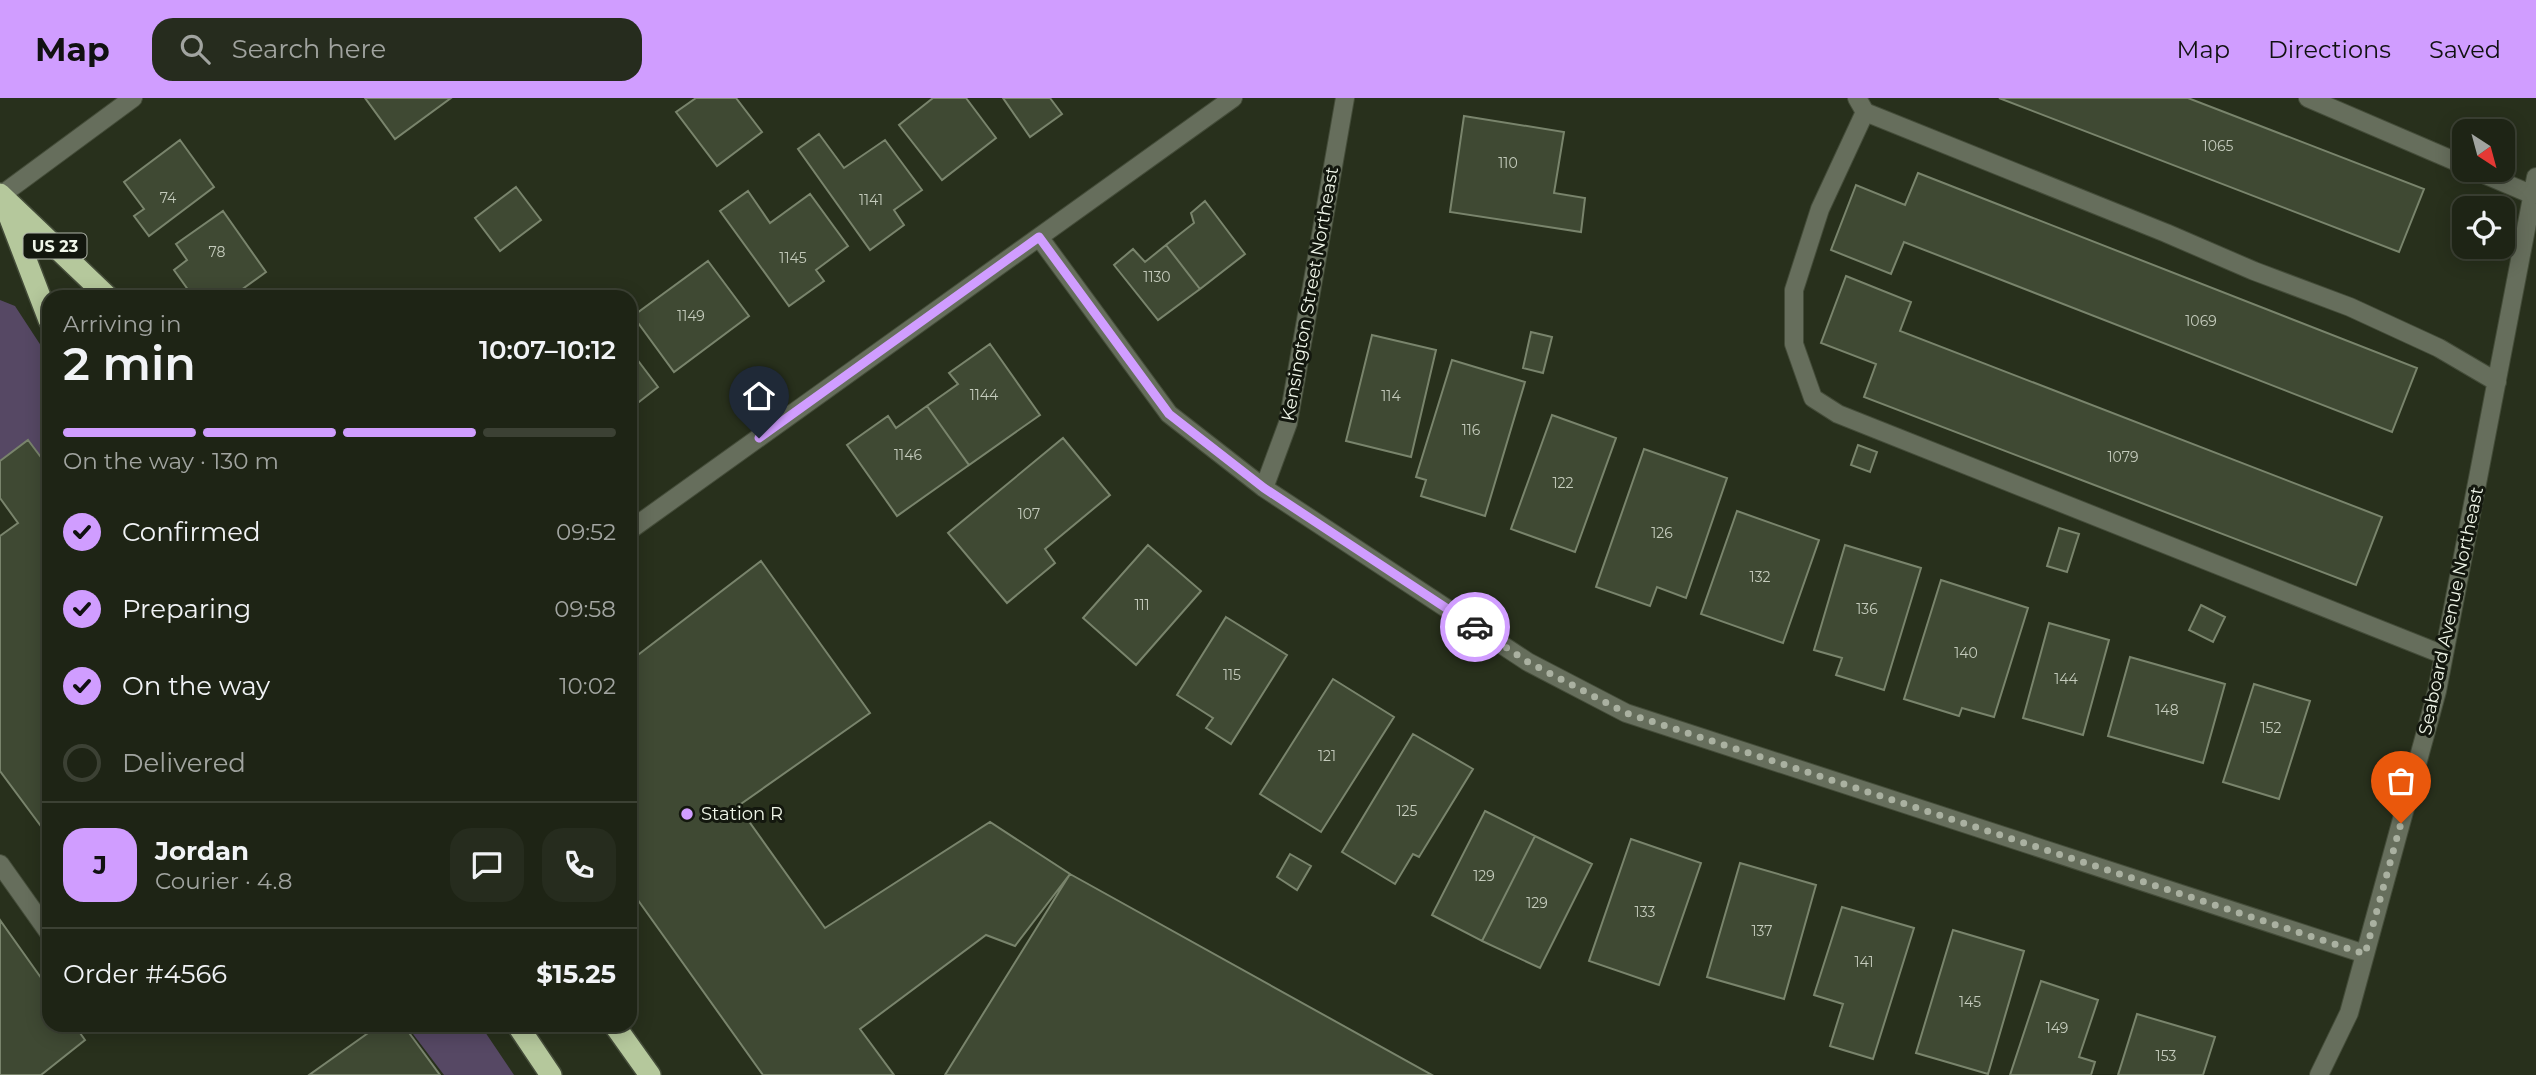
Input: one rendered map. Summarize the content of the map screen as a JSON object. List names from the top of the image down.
{
  "streets": {
    "highway": ["US 23"],
    "street": ["Kensington Street Northeast", "Seaboard Avenue Northeast"]
  },
  "places": ["Station R"],
  "house_numbers": [
    "1065",
    "110",
    "74",
    "1141",
    "78",
    "1145",
    "1130",
    "1149",
    "1069",
    "1144",
    "114",
    "116",
    "1146",
    "1079",
    "122",
    "107",
    "126",
    "132",
    "111",
    "136",
    "140",
    "115",
    "144",
    "148",
    "152",
    "121",
    "125",
    "129",
    "129",
    "133",
    "137",
    "141",
    "145",
    "149",
    "153"
  ],
  "north": "bottom right",
  "page": {
    "header": "Map",
    "search": "Search here",
    "nav": ["Map", "Directions", "Saved"],
    "heading": ["2 min", "Arriving in", "10:07–10:12"],
    "panel": [
      "Jordan",
      "Courier · 4.8",
      "Order #4566",
      "$15.25"
    ],
    "bar": "On the way · 130 m",
    "list": [
      ["Confirmed", "09:52"],
      ["Preparing", "09:58"],
      ["On the way", "10:02"],
      "Delivered"
    ],
    "round": "J"
  }
}
